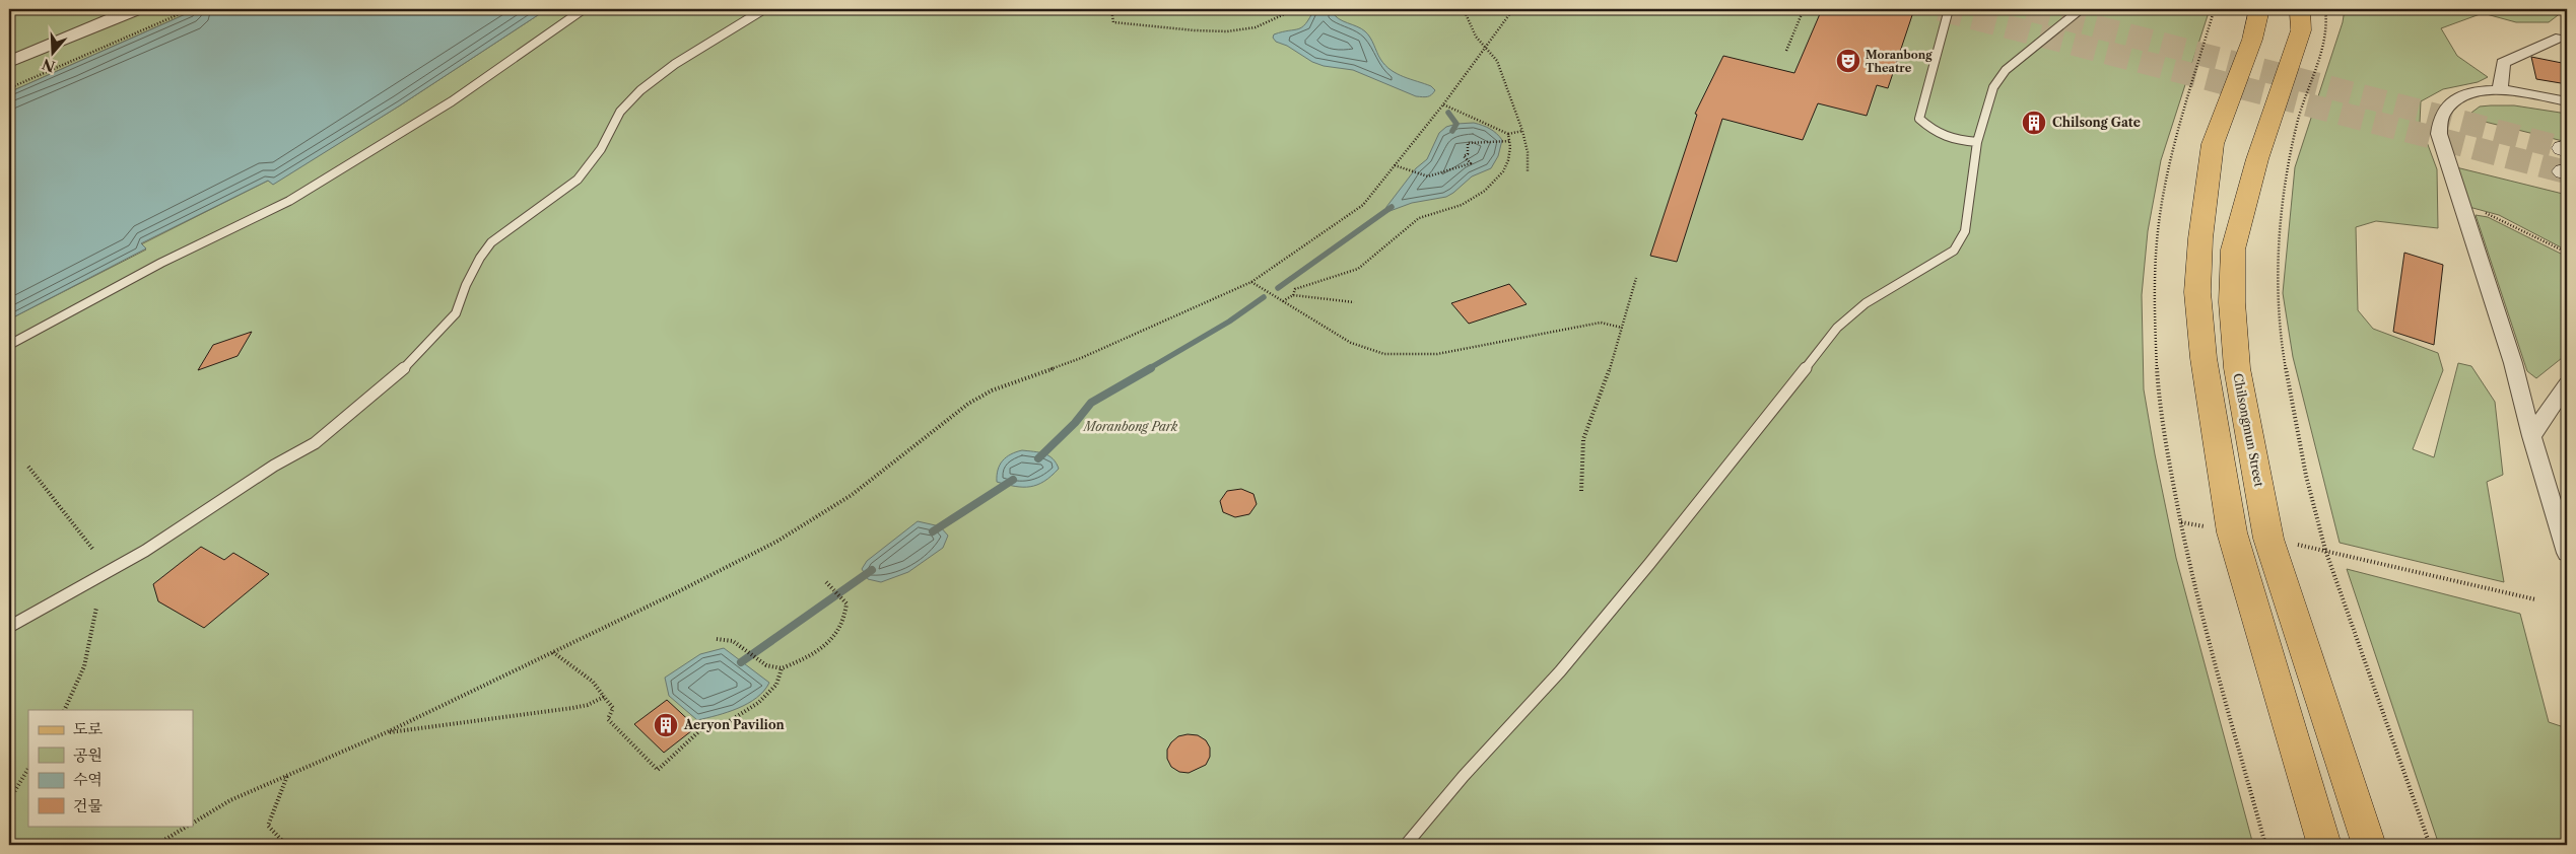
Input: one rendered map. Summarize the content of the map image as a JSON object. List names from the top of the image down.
{
  "streets": {
    "main road": ["Chilsongmun Street"]
  },
  "parks": ["Moranbong Park"],
  "places": {
    "theatre": ["Moranbong Theatre"],
    "building": ["Chilsong Gate", "Aeryon Pavilion"]
  },
  "legend": [
    "도로",
    "공원",
    "수역",
    "건물"
  ],
  "north": "bottom"
}
